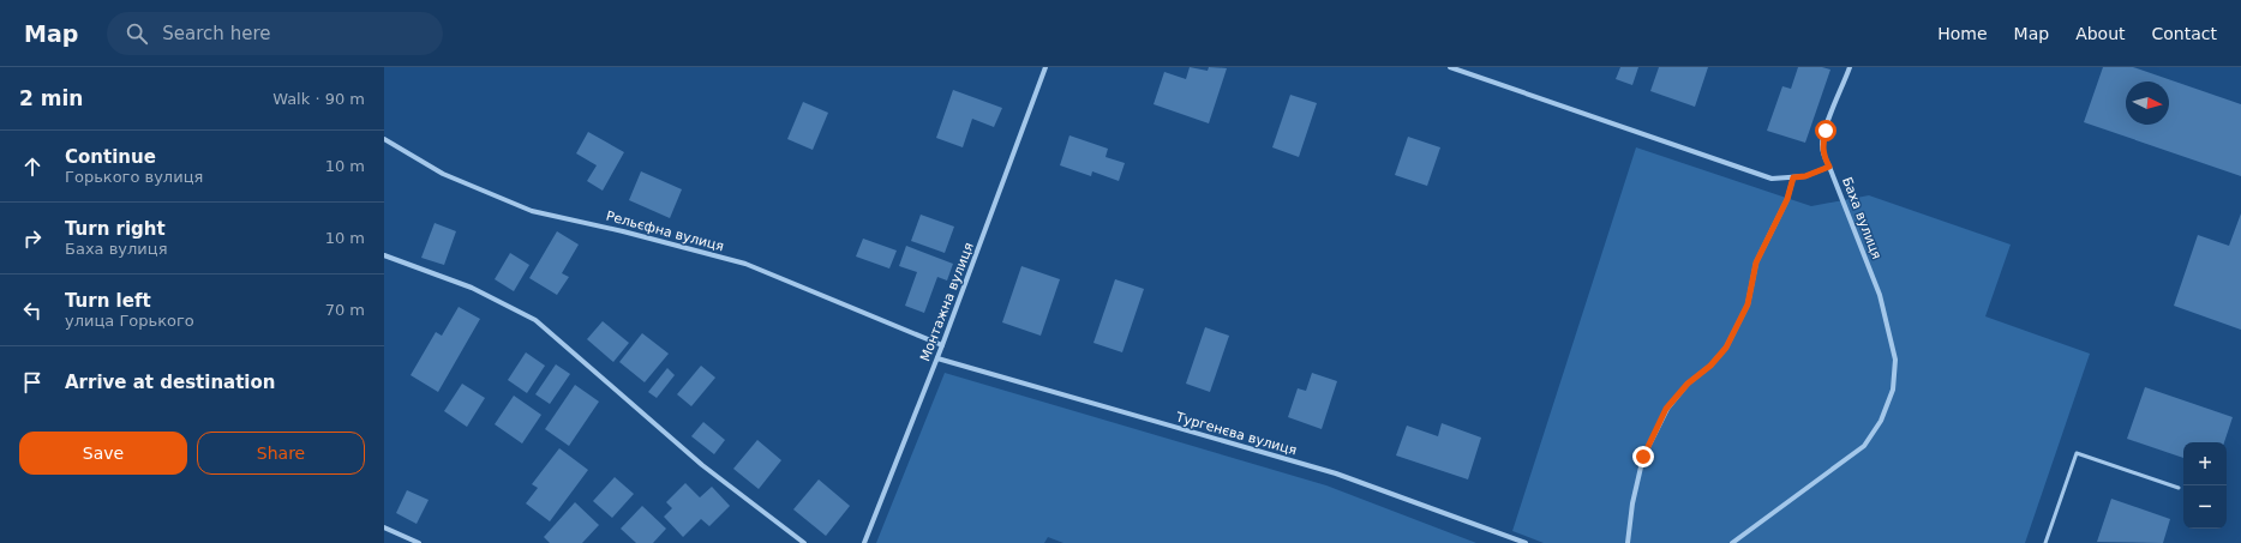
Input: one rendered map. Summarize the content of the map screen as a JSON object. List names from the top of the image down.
{
  "streets": {
    "street": [
      "Баха вулиця",
      "Рельєфна вулиця",
      "Монтажна вулиця",
      "Тургенєва вулиця"
    ]
  },
  "crossings": [
    ["Рельєфна вулиця", "Монтажна вулиця"],
    ["Монтажна вулиця", "Тургенєва вулиця"]
  ],
  "north": "right",
  "page": {
    "header": "Map",
    "search": "Search here",
    "nav": [
      "Home",
      "Map",
      "About",
      "Contact"
    ],
    "heading": ["2 min", "Walk · 90 m"],
    "list": [
      ["Continue", "Горького вулиця", "10 m"],
      ["Turn right", "Баха вулиця", "10 m"],
      ["Turn left", "улица Горького", "70 m"],
      "Arrive at destination"
    ],
    "buttons": ["Save", "Share"],
    "map_buttons": ["+", "−"]
  }
}
